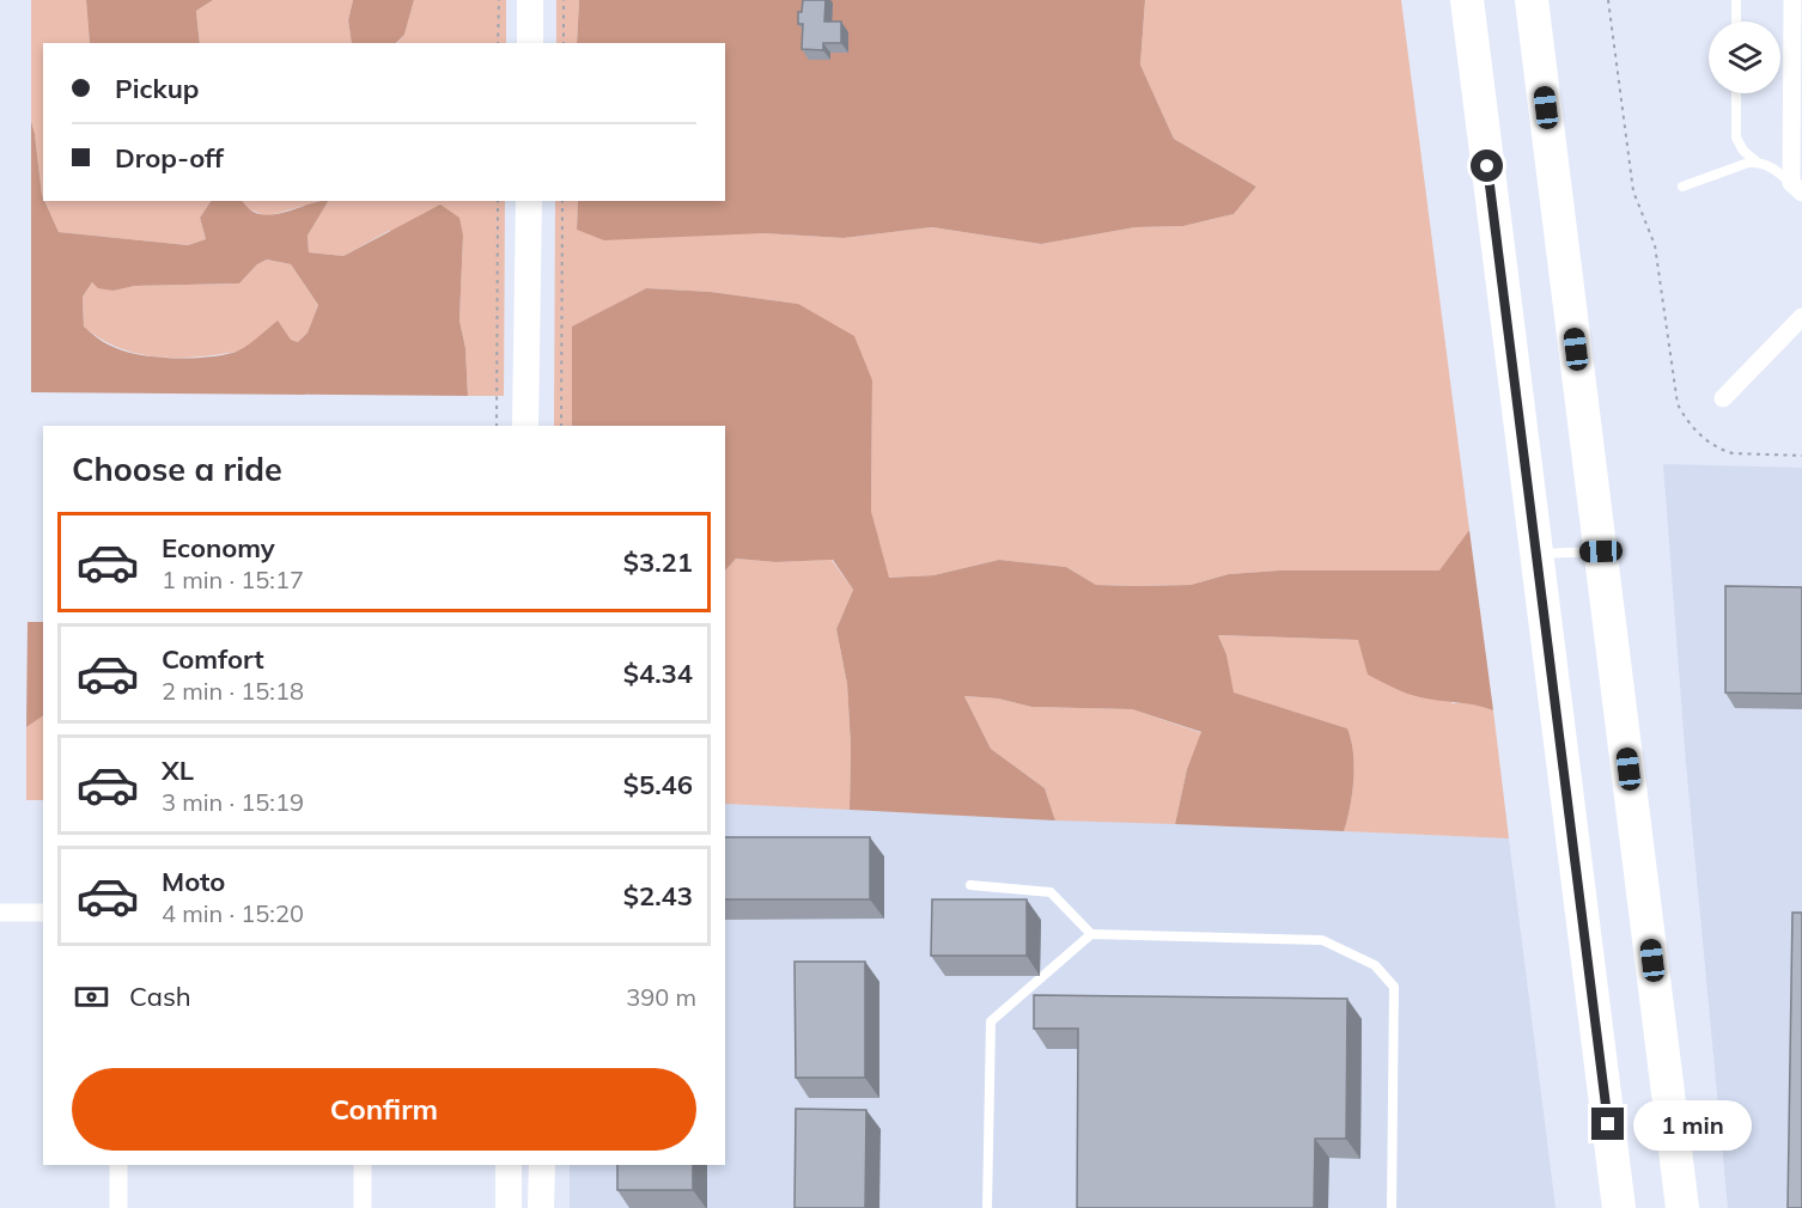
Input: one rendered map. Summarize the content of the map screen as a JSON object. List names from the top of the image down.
{
  "page": {
    "banner": ["Pickup", "Drop-off"],
    "heading": "Choose a ride",
    "list": [
      {
        "name": "Economy",
        "note": "1 min · 15:17",
        "value": "$3.21"
      },
      {
        "name": "Comfort",
        "note": "2 min · 15:18",
        "value": "$4.34"
      },
      {
        "name": "XL",
        "note": "3 min · 15:19",
        "value": "$5.46"
      },
      {
        "name": "Moto",
        "note": "4 min · 15:20",
        "value": "$2.43"
      }
    ],
    "pay": ["Cash", "390 m"],
    "buttons": "Confirm",
    "bubble": "1 min"
  }
}
